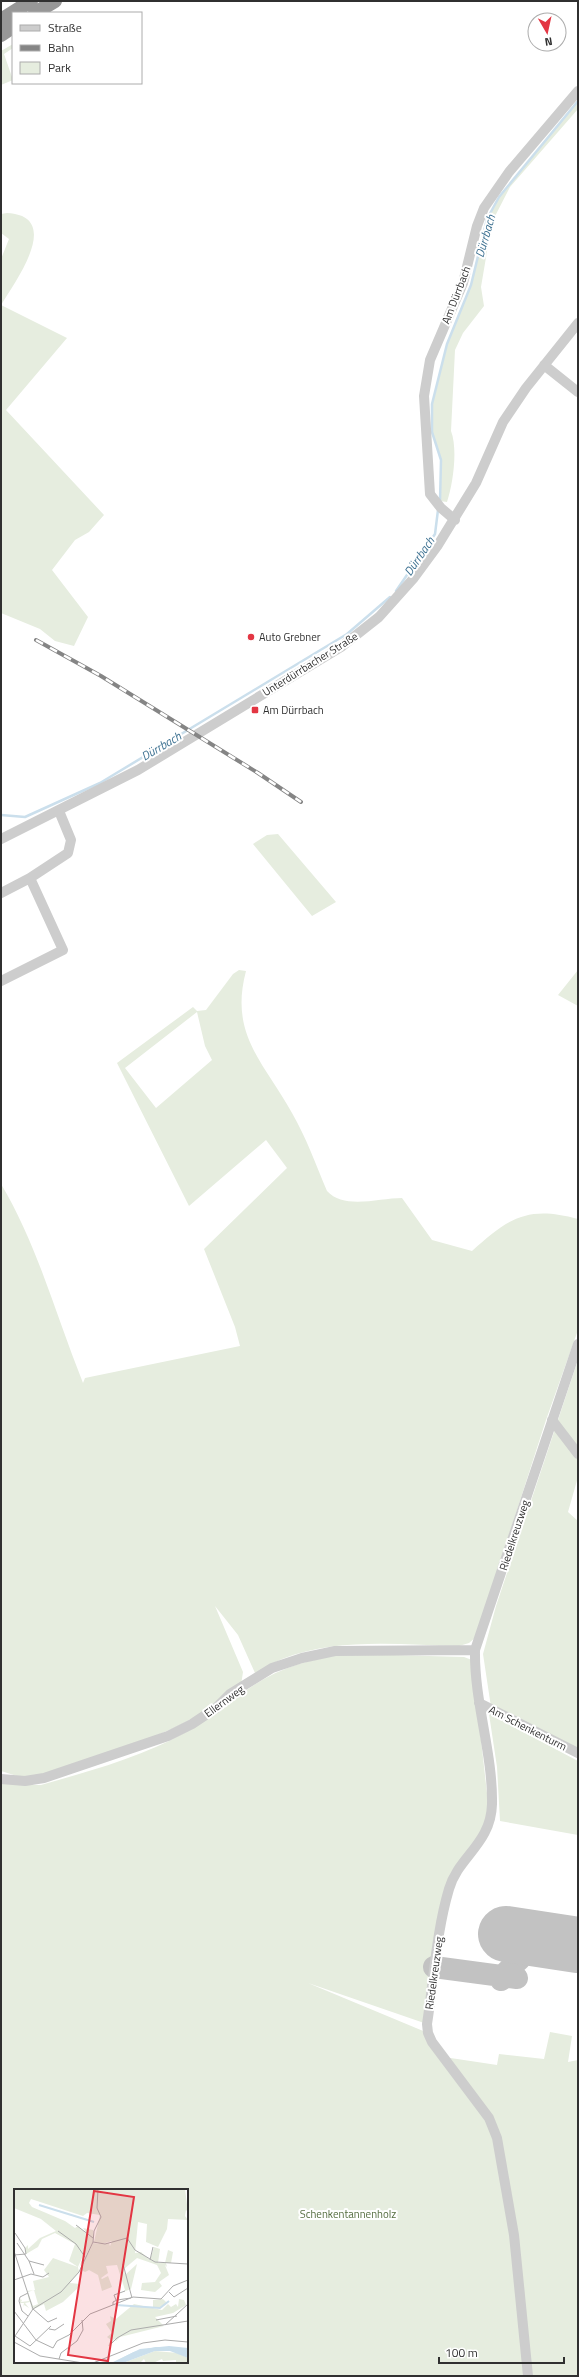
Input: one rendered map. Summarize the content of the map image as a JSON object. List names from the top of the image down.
{
  "streets": {
    "street": [
      "Am Dürrbach",
      "Unterdürrbacher Straße",
      "Riedelkreuzweg",
      "Ellernweg",
      "Am Schenkenturm"
    ]
  },
  "crossings": [
    ["Am Dürrbach", "Unterdürrbacher Straße"],
    ["Riedelkreuzweg", "Ellernweg"],
    ["Riedelkreuzweg", "Am Schenkenturm"]
  ],
  "water": ["Dürrbach"],
  "parks": ["Schenkentannenholz"],
  "places": {
    "other": ["Auto Grebner"],
    "transit": ["Am Dürrbach"]
  },
  "legend": ["Straße", "Bahn", "Park"],
  "scale_bar": "100 m",
  "north": "bottom"
}
